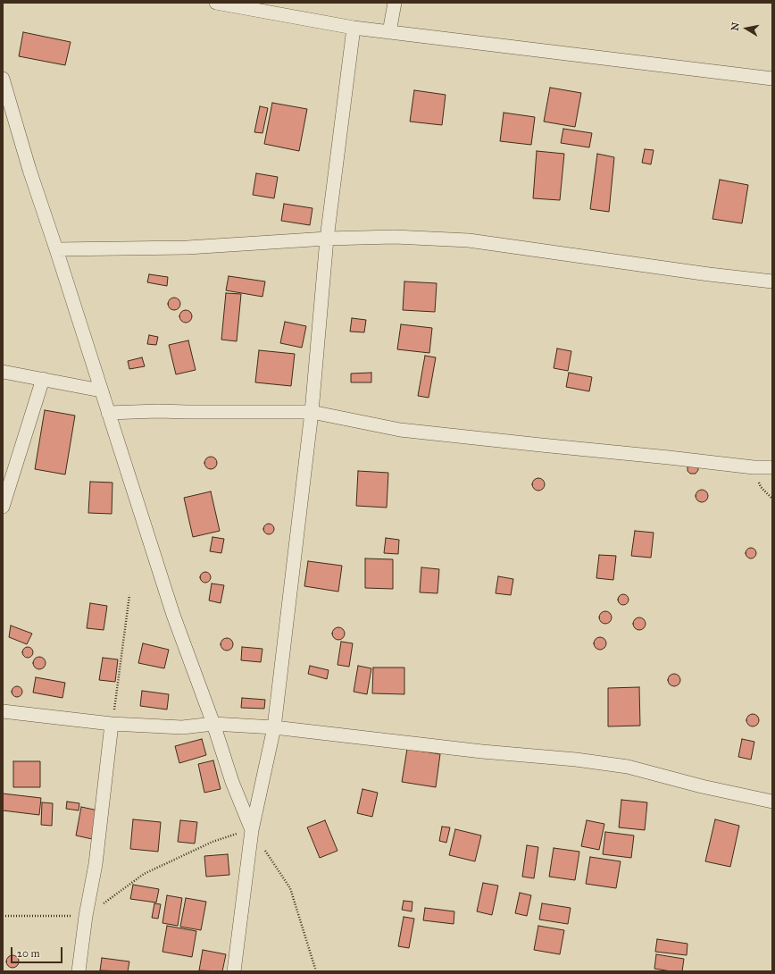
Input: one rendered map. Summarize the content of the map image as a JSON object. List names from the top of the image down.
{
  "scale_bar": "20 m",
  "north": "left"
}
